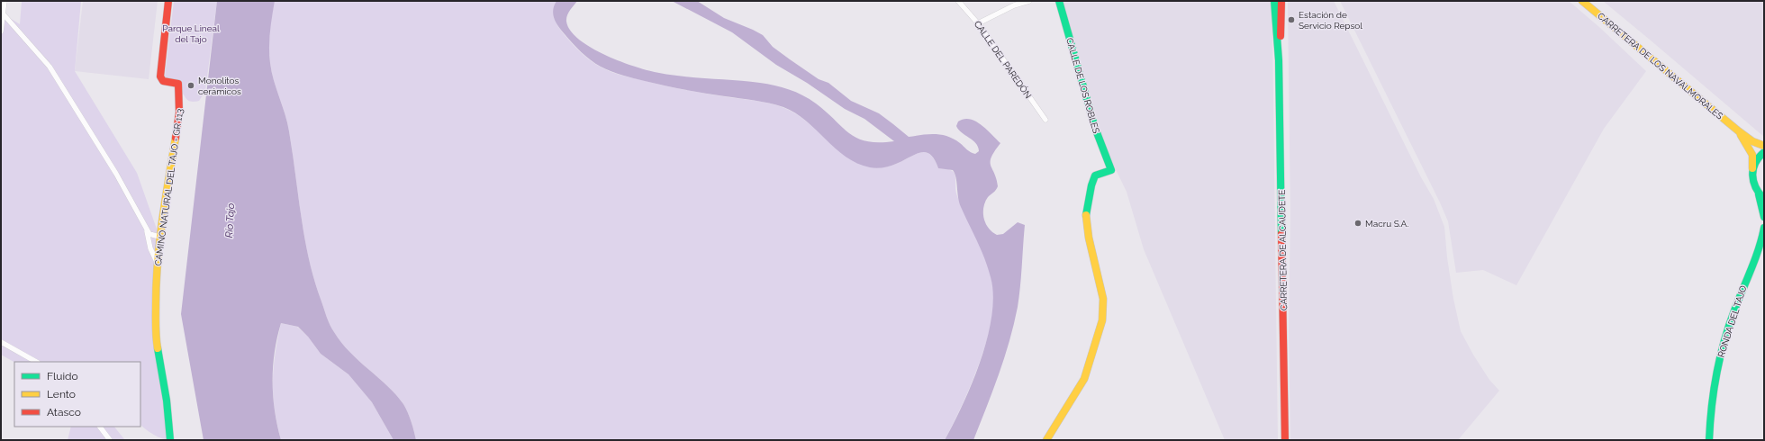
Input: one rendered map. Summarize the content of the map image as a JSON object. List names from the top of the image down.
{
  "streets": {
    "main road": [
      "CARRETERA DE LOS NAVALMORALES",
      "CALLE DE LOS ROBLES",
      "CAMINO NATURAL DEL TAJO - GR 113",
      "CARRETERA DE ALCAUDETE",
      "RONDA DEL TAJO"
    ],
    "street": ["CALLE DEL PAREDÓN"]
  },
  "water": ["Río Tajo"],
  "parks": ["Parque Lineal del Tajo"],
  "places": ["Estación de Servicio Repsol", "Monolitos cerámicos", "Macru S.A."],
  "legend": ["Fluido", "Lento", "Atasco"]
}
